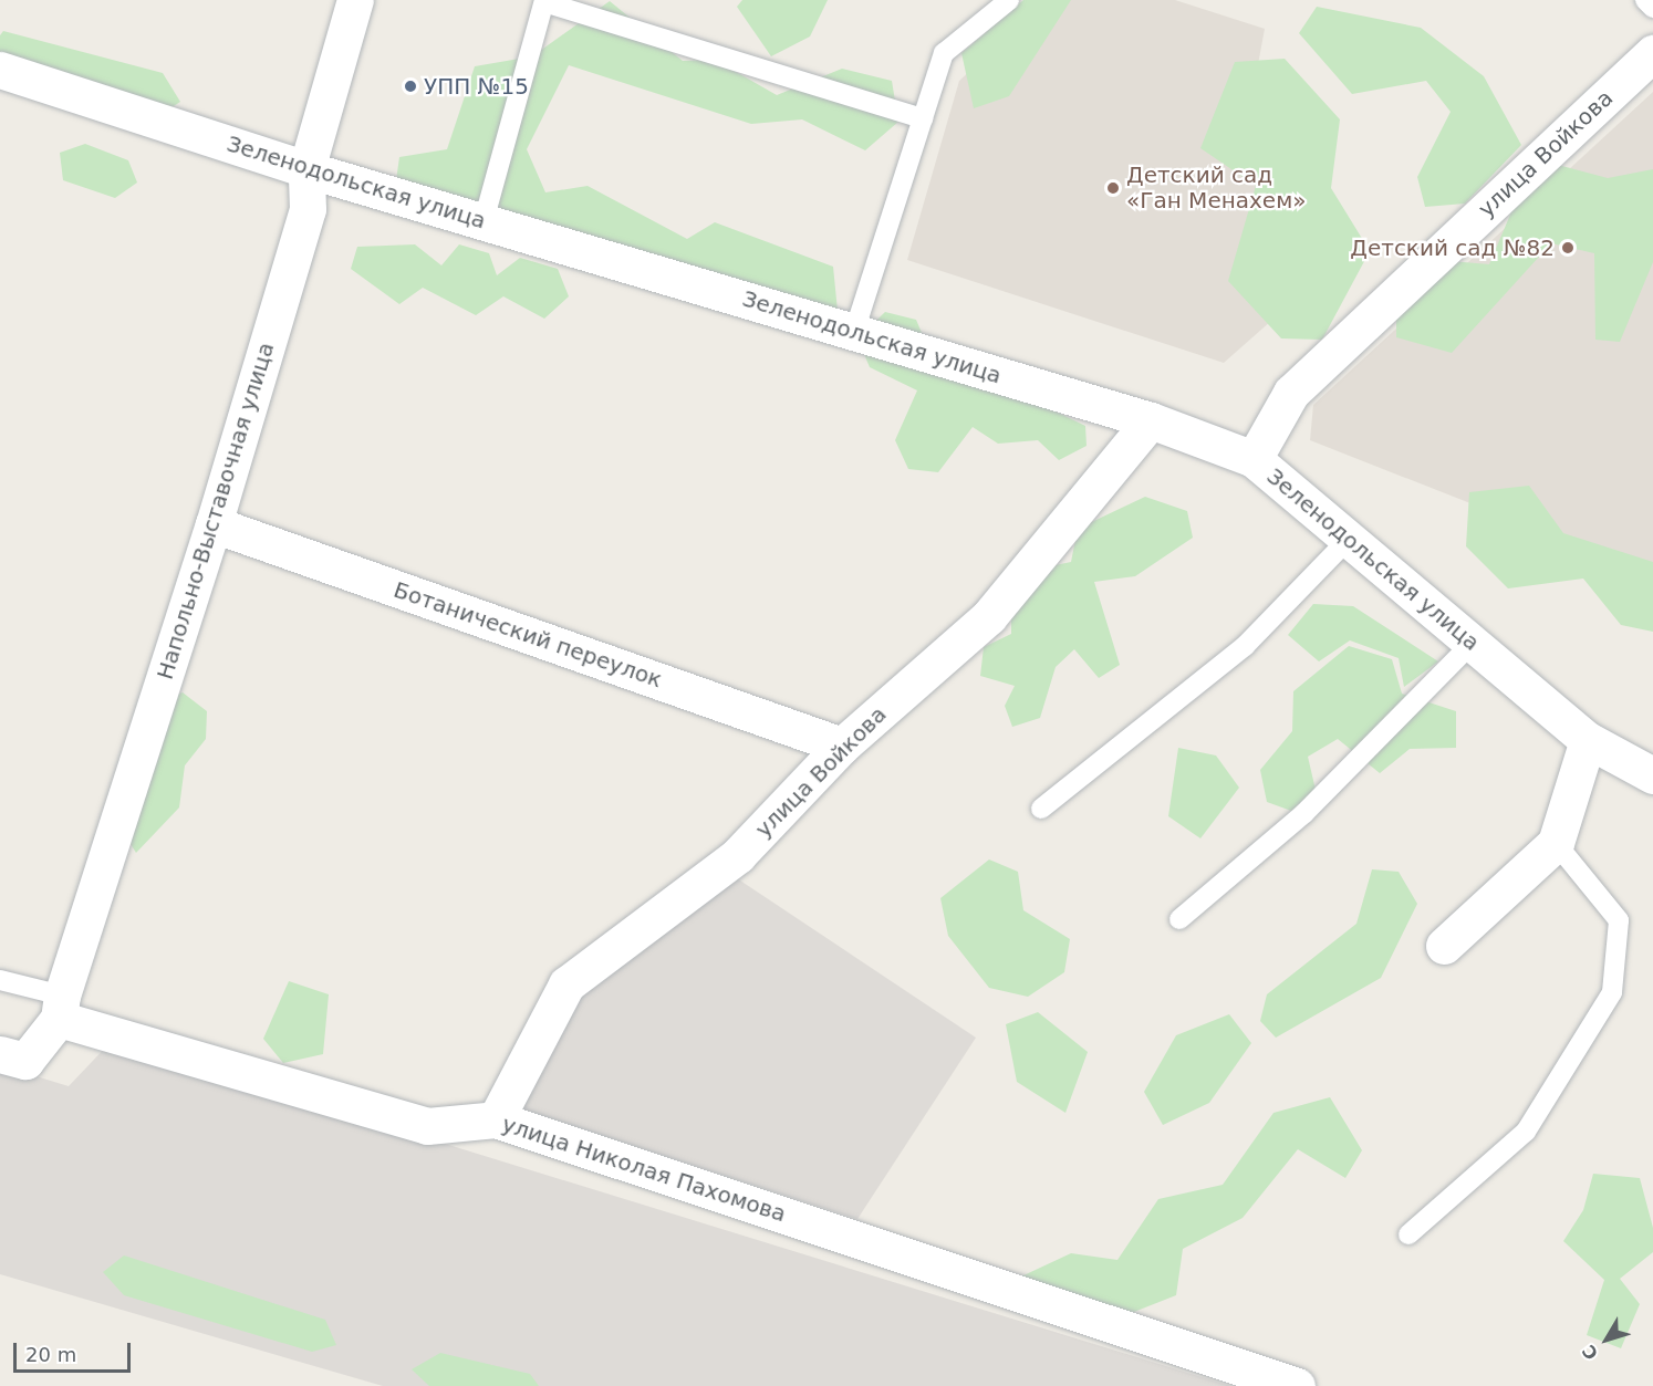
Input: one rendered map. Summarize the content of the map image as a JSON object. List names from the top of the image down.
{
  "streets": {
    "street": [
      "улица Войкова",
      "Зеленодольская улица",
      "Напольно-Выставочная улица",
      "Ботанический переулок",
      "улица Николая Пахомова"
    ]
  },
  "crossings": [
    ["улица Войкова", "Зеленодольская улица"],
    ["улица Войкова", "Ботанический переулок"],
    ["улица Войкова", "улица Николая Пахомова"],
    ["Зеленодольская улица", "Напольно-Выставочная улица"],
    ["Напольно-Выставочная улица", "Ботанический переулок"],
    ["Напольно-Выставочная улица", "улица Николая Пахомова"]
  ],
  "places": ["УПП №15", "Детский сад «Ган Менахем»", "Детский сад №82"],
  "scale_bar": "20 m",
  "north": "bottom left"
}
